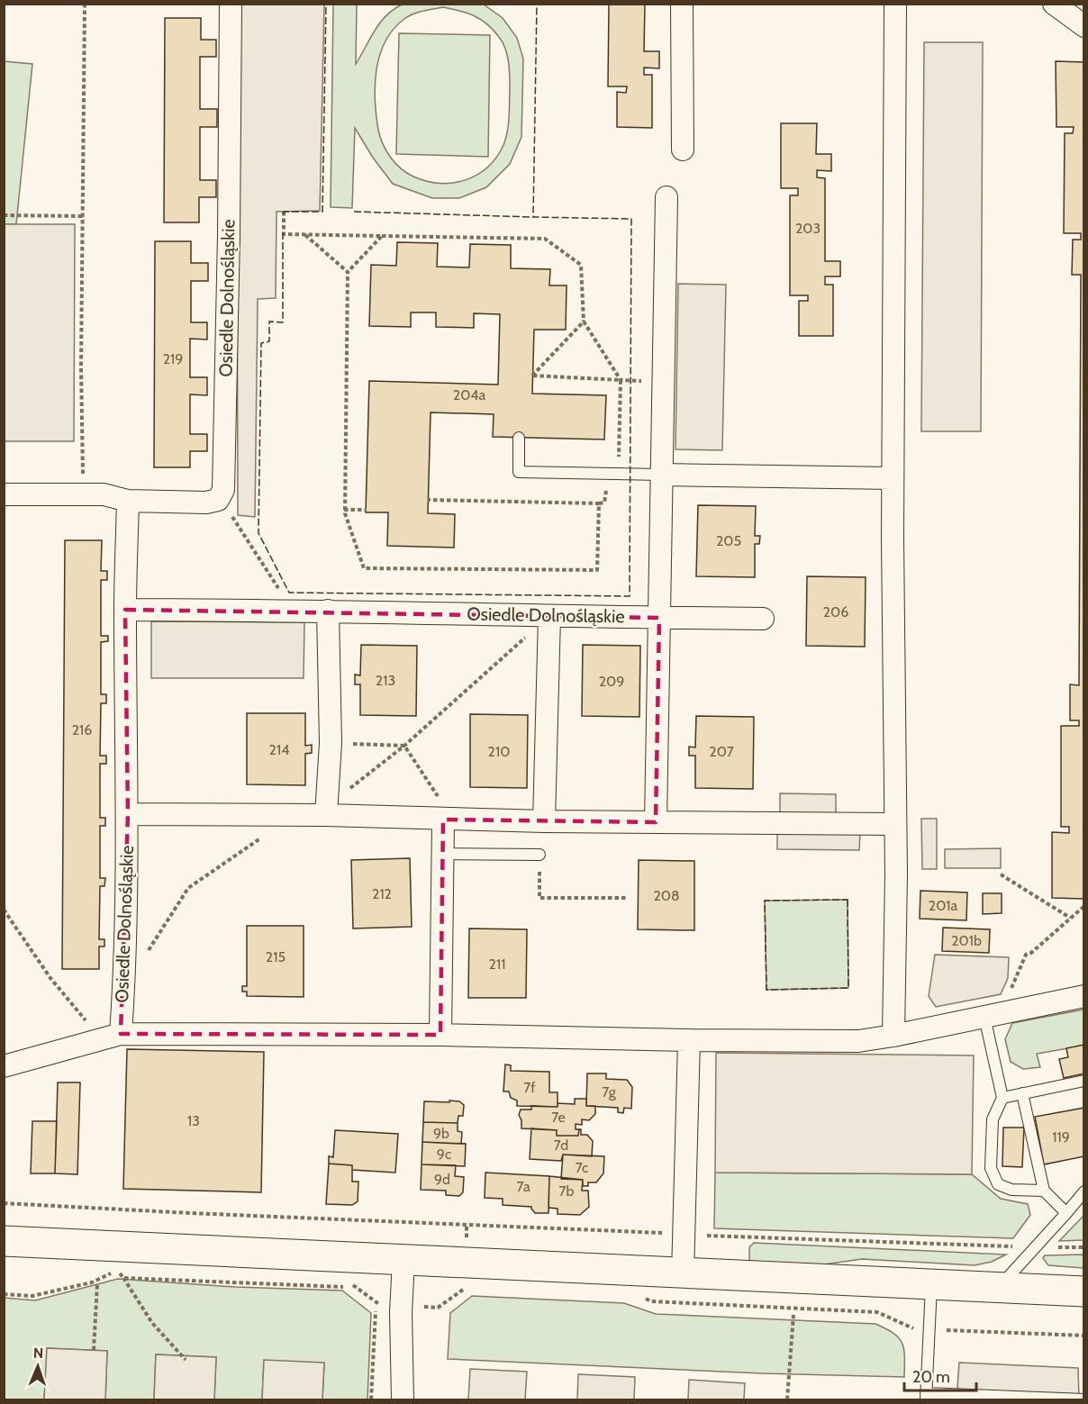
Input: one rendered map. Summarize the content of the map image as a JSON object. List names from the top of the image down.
{
  "streets": {
    "street": ["Osiedle Dolnośląskie"]
  },
  "house_numbers": [
    "203",
    "219",
    "204a",
    "205",
    "206",
    "213",
    "209",
    "216",
    "214",
    "210",
    "207",
    "212",
    "208",
    "201a",
    "201b",
    "215",
    "211",
    "7f",
    "7g",
    "7e",
    "13",
    "9b",
    "119",
    "7d",
    "9c",
    "7c",
    "9d",
    "7a",
    "7b"
  ],
  "scale_bar": "20 m",
  "north": "top"
}
